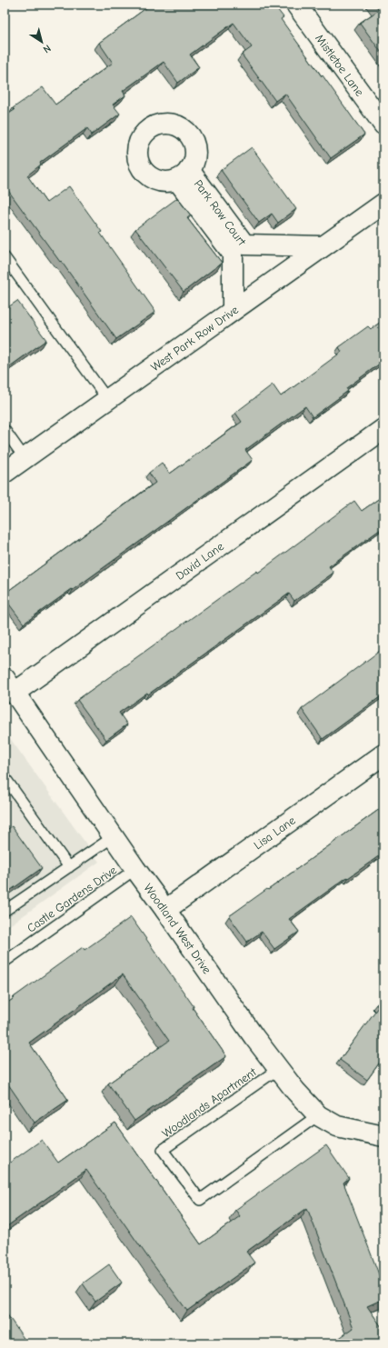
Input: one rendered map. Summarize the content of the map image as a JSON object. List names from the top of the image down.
{
  "streets": {
    "street": [
      "Mistletoe Lane",
      "Park Row Court",
      "West Park Row Drive",
      "David Lane",
      "Lisa Lane",
      "Woodland West Drive"
    ],
    "lane": ["Castle Gardens Drive", "Woodlands Apartment"]
  },
  "crossings": [
    ["Park Row Court", "West Park Row Drive"],
    ["David Lane", "Woodland West Drive"],
    ["Lisa Lane", "Woodland West Drive"],
    ["Castle Gardens Drive", "Woodland West Drive"],
    ["Woodland West Drive", "Woodlands Apartment"]
  ],
  "north": "bottom right"
}
